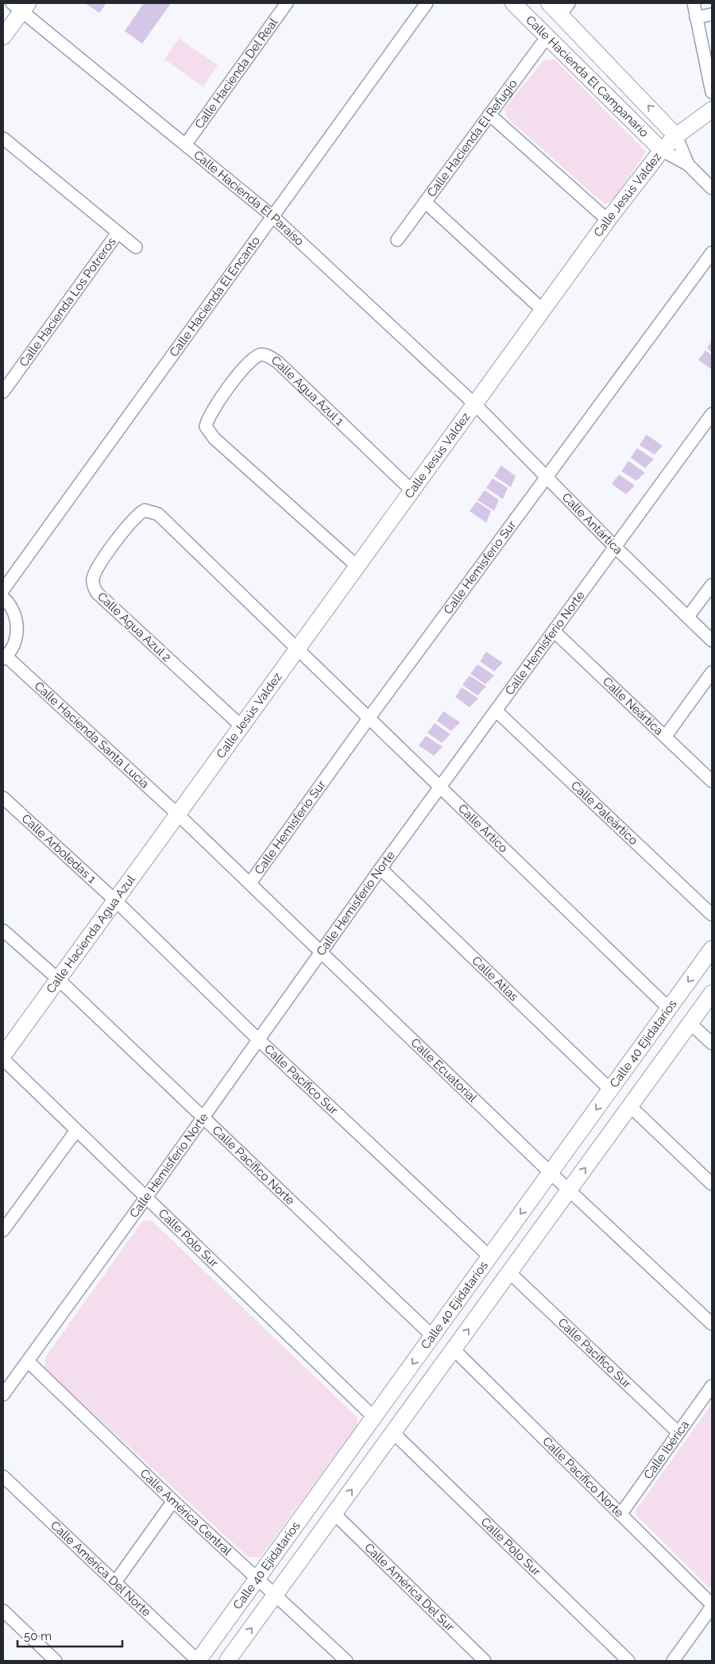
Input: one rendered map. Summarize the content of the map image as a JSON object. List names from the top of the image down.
{
  "streets": {
    "main road": [
      "Calle Hacienda El Campanario",
      "Calle Jesús Valdez",
      "Calle Hacienda Agua Azul",
      "Calle 40 Ejidatarios"
    ],
    "street": [
      "Calle Hacienda Del Real",
      "Calle Hacienda El Refugio",
      "Calle Hacienda El Paraíso",
      "Calle Hacienda El Encanto",
      "Calle Hacienda Los Potreros",
      "Calle Agua Azul 1",
      "Calle Antártica",
      "Calle Hemisferio Sur",
      "Calle Agua Azul 2",
      "Calle Hemisferio Norte",
      "Calle Neártica",
      "Calle Hacienda Santa Lucía",
      "Calle Paleártico",
      "Calle Ártico",
      "Calle Arboledas 1",
      "Calle Atlas",
      "Calle Ecuatorial",
      "Calle Pacífico Sur",
      "Calle Pacífico Norte",
      "Calle Polo Sur",
      "Calle Ibérica",
      "Calle América Central",
      "Calle América Del Norte",
      "Calle América Del Sur"
    ]
  },
  "crossings": [
    ["Calle Hacienda Del Real", "Calle Hacienda El Paraíso"],
    ["Calle Hacienda El Campanario", "Calle Hacienda El Refugio"],
    ["Calle Hacienda El Campanario", "Calle Jesús Valdez"],
    ["Calle Jesús Valdez", "Calle Hacienda El Paraíso"],
    ["Calle Jesús Valdez", "Calle Agua Azul 1"],
    ["Calle Jesús Valdez", "Calle Antártica"],
    ["Calle Jesús Valdez", "Calle Agua Azul 2"],
    ["Calle Jesús Valdez", "Calle Hacienda Santa Lucía"],
    ["Calle Jesús Valdez", "Calle Ártico"],
    ["Calle Jesús Valdez", "Calle Hacienda Agua Azul"],
    ["Calle Jesús Valdez", "Calle Ecuatorial"],
    ["Calle Hacienda El Paraíso", "Calle Hacienda El Encanto"],
    ["Calle Hacienda El Paraíso", "Calle Antártica"],
    ["Calle Antártica", "Calle Hemisferio Sur"],
    ["Calle Antártica", "Calle Hemisferio Norte"],
    ["Calle Hemisferio Sur", "Calle Ártico"],
    ["Calle Hemisferio Sur", "Calle Ecuatorial"],
    ["Calle Agua Azul 2", "Calle Ártico"],
    ["Calle Hemisferio Norte", "Calle Neártica"],
    ["Calle Hemisferio Norte", "Calle Paleártico"],
    ["Calle Hemisferio Norte", "Calle Ártico"],
    ["Calle Hemisferio Norte", "Calle Atlas"],
    ["Calle Hemisferio Norte", "Calle Ecuatorial"],
    ["Calle Hemisferio Norte", "Calle Pacífico Sur"],
    ["Calle Hemisferio Norte", "Calle Pacífico Norte"],
    ["Calle Hemisferio Norte", "Calle Polo Sur"],
    ["Calle Hemisferio Norte", "Calle América Central"],
    ["Calle Hacienda Santa Lucía", "Calle Hacienda Agua Azul"],
    ["Calle Hacienda Santa Lucía", "Calle Ecuatorial"],
    ["Calle Ártico", "Calle 40 Ejidatarios"],
    ["Calle Arboledas 1", "Calle Hacienda Agua Azul"],
    ["Calle Arboledas 1", "Calle Pacífico Sur"],
    ["Calle Hacienda Agua Azul", "Calle Ecuatorial"],
    ["Calle Hacienda Agua Azul", "Calle Pacífico Sur"],
    ["Calle Hacienda Agua Azul", "Calle Pacífico Norte"],
    ["Calle Atlas", "Calle 40 Ejidatarios"],
    ["Calle 40 Ejidatarios", "Calle Ecuatorial"],
    ["Calle 40 Ejidatarios", "Calle Pacífico Sur"],
    ["Calle 40 Ejidatarios", "Calle Pacífico Norte"],
    ["Calle 40 Ejidatarios", "Calle Polo Sur"],
    ["Calle 40 Ejidatarios", "Calle América Central"],
    ["Calle 40 Ejidatarios", "Calle América Del Norte"],
    ["Calle 40 Ejidatarios", "Calle América Del Sur"],
    ["Calle Pacífico Sur", "Calle Ibérica"],
    ["Calle Pacífico Norte", "Calle Ibérica"]
  ],
  "scale_bar": "50 m"
}
